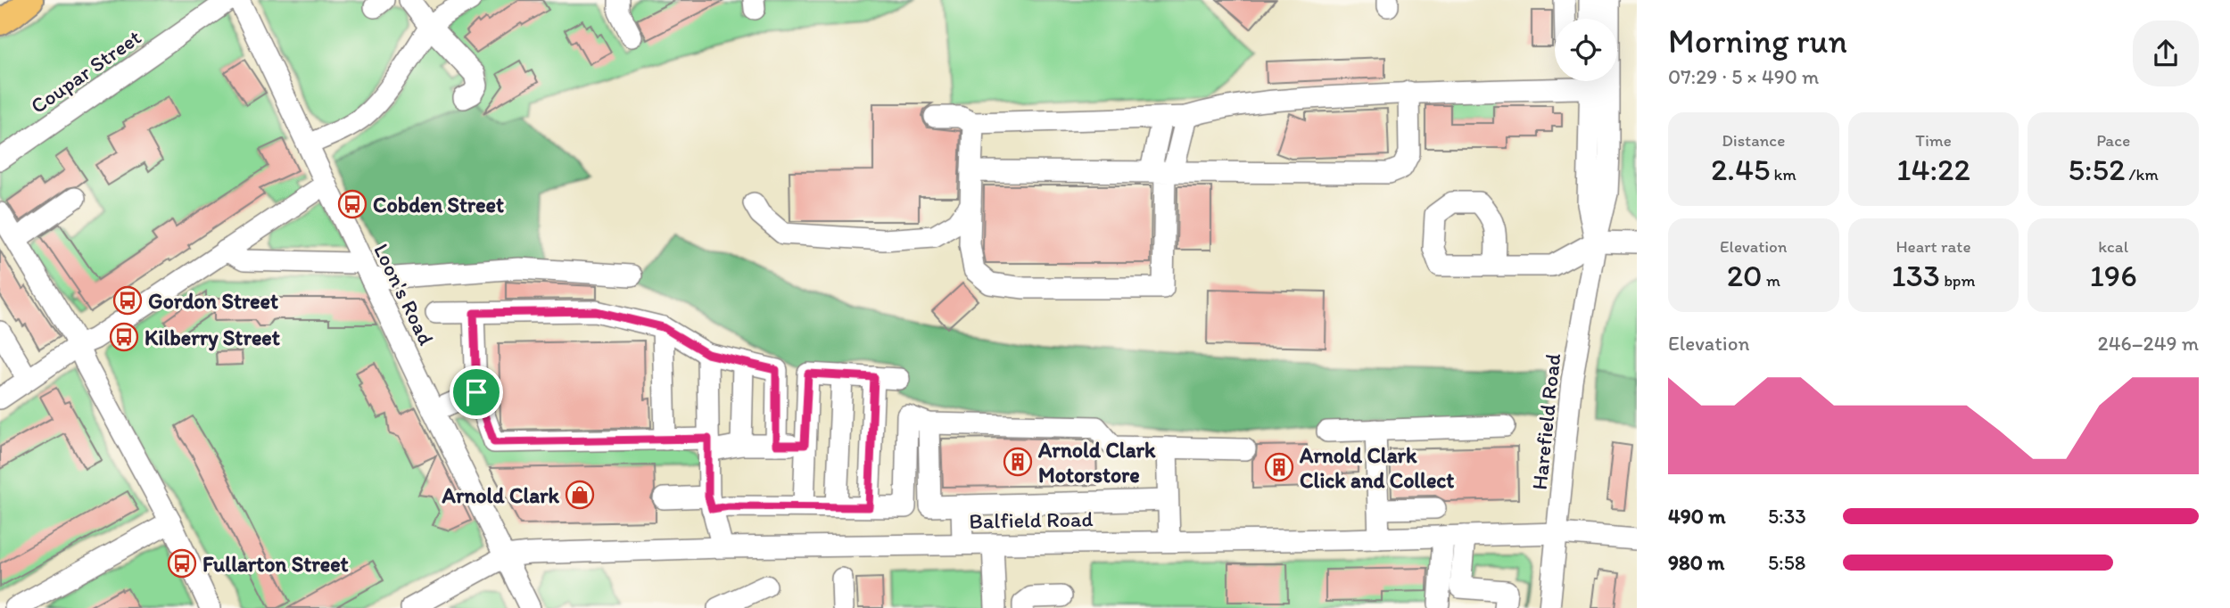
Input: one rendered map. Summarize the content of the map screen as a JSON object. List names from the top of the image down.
{
  "streets": {
    "street": [
      "Coupar Street",
      "Loon's Road",
      "Harefield Road",
      "Balfield Road"
    ]
  },
  "crossings": [
    ["Loon's Road", "Balfield Road"],
    ["Harefield Road", "Balfield Road"]
  ],
  "places": {
    "bus stop": [
      "Cobden Street",
      "Gordon Street",
      "Kilberry Street",
      "Fullarton Street"
    ],
    "building": ["Arnold Clark Motorstore", "Arnold Clark Click and Collect"],
    "shop": ["Arnold Clark"]
  },
  "page": {
    "heading": ["Morning run", "07:29 · 5 × 490 m"],
    "stats": [
      ["Distance", "2.45 km"],
      ["Time", "14:22"],
      ["Pace", "5:52 /km"],
      ["Elevation", "20 m"],
      ["Heart rate", "133 bpm"],
      ["kcal", "196"]
    ],
    "chart": ["Elevation", "246–249 m"],
    "list": [
      {
        "name": "490 m",
        "note": "5:33"
      },
      {
        "name": "980 m",
        "note": "5:58"
      }
    ]
  }
}
